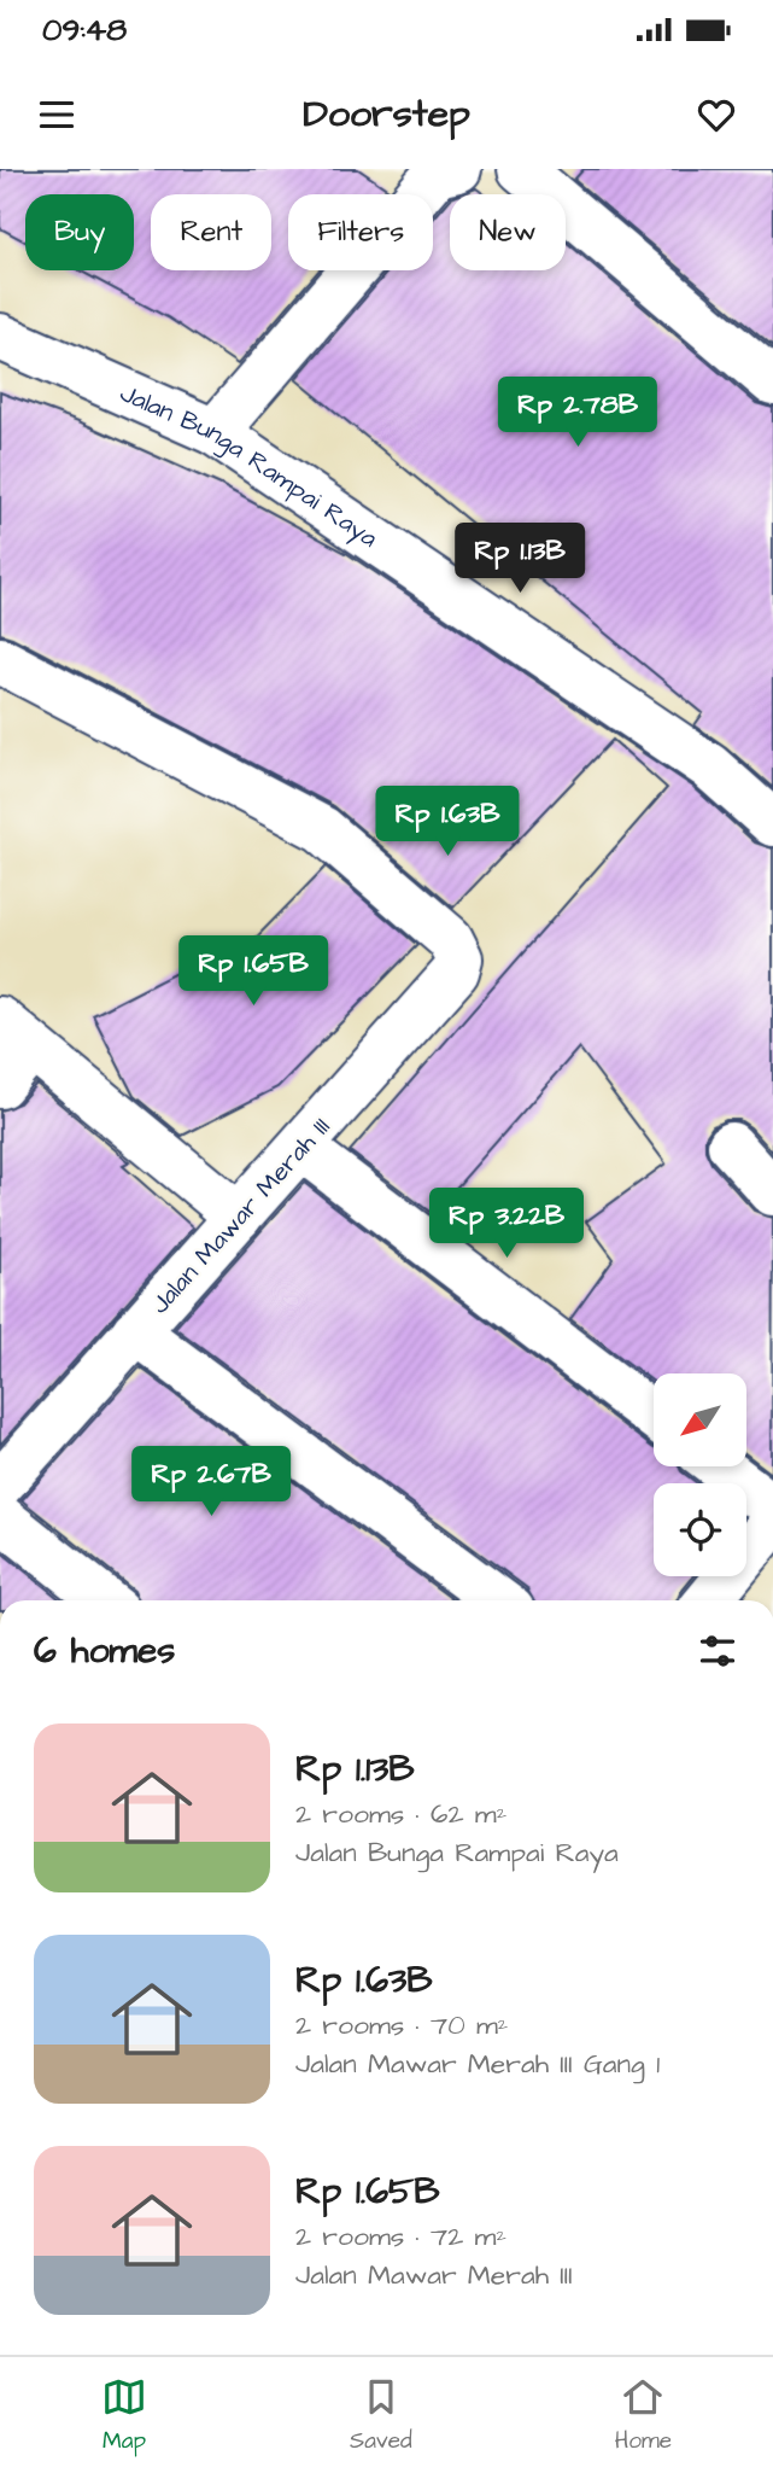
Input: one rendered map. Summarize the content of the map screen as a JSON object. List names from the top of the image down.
{
  "streets": {
    "street": ["Jalan Bunga Rampai Raya", "Jalan Mawar Merah III"]
  },
  "north": "bottom left",
  "page": {
    "status": "09:48",
    "header": "Doorstep",
    "chip": [
      "Buy",
      "Rent",
      "Filters",
      "New"
    ],
    "price": [
      "Rp 2.78B",
      "Rp 1.13B",
      "Rp 1.63B",
      "Rp 1.65B",
      "Rp 3.22B",
      "Rp 2.67B"
    ],
    "heading": "6 homes",
    "list": [
      {
        "name": "Rp 1.13B",
        "note": "2 rooms · 62 m² · Jalan Bunga Rampai Raya"
      },
      {
        "name": "Rp 1.63B",
        "note": "2 rooms · 70 m² · Jalan Mawar Merah III Gang 1"
      },
      {
        "name": "Rp 1.65B",
        "note": "2 rooms · 72 m² · Jalan Mawar Merah III"
      }
    ],
    "tabs": ["Map", "Saved", "Home"]
  }
}
